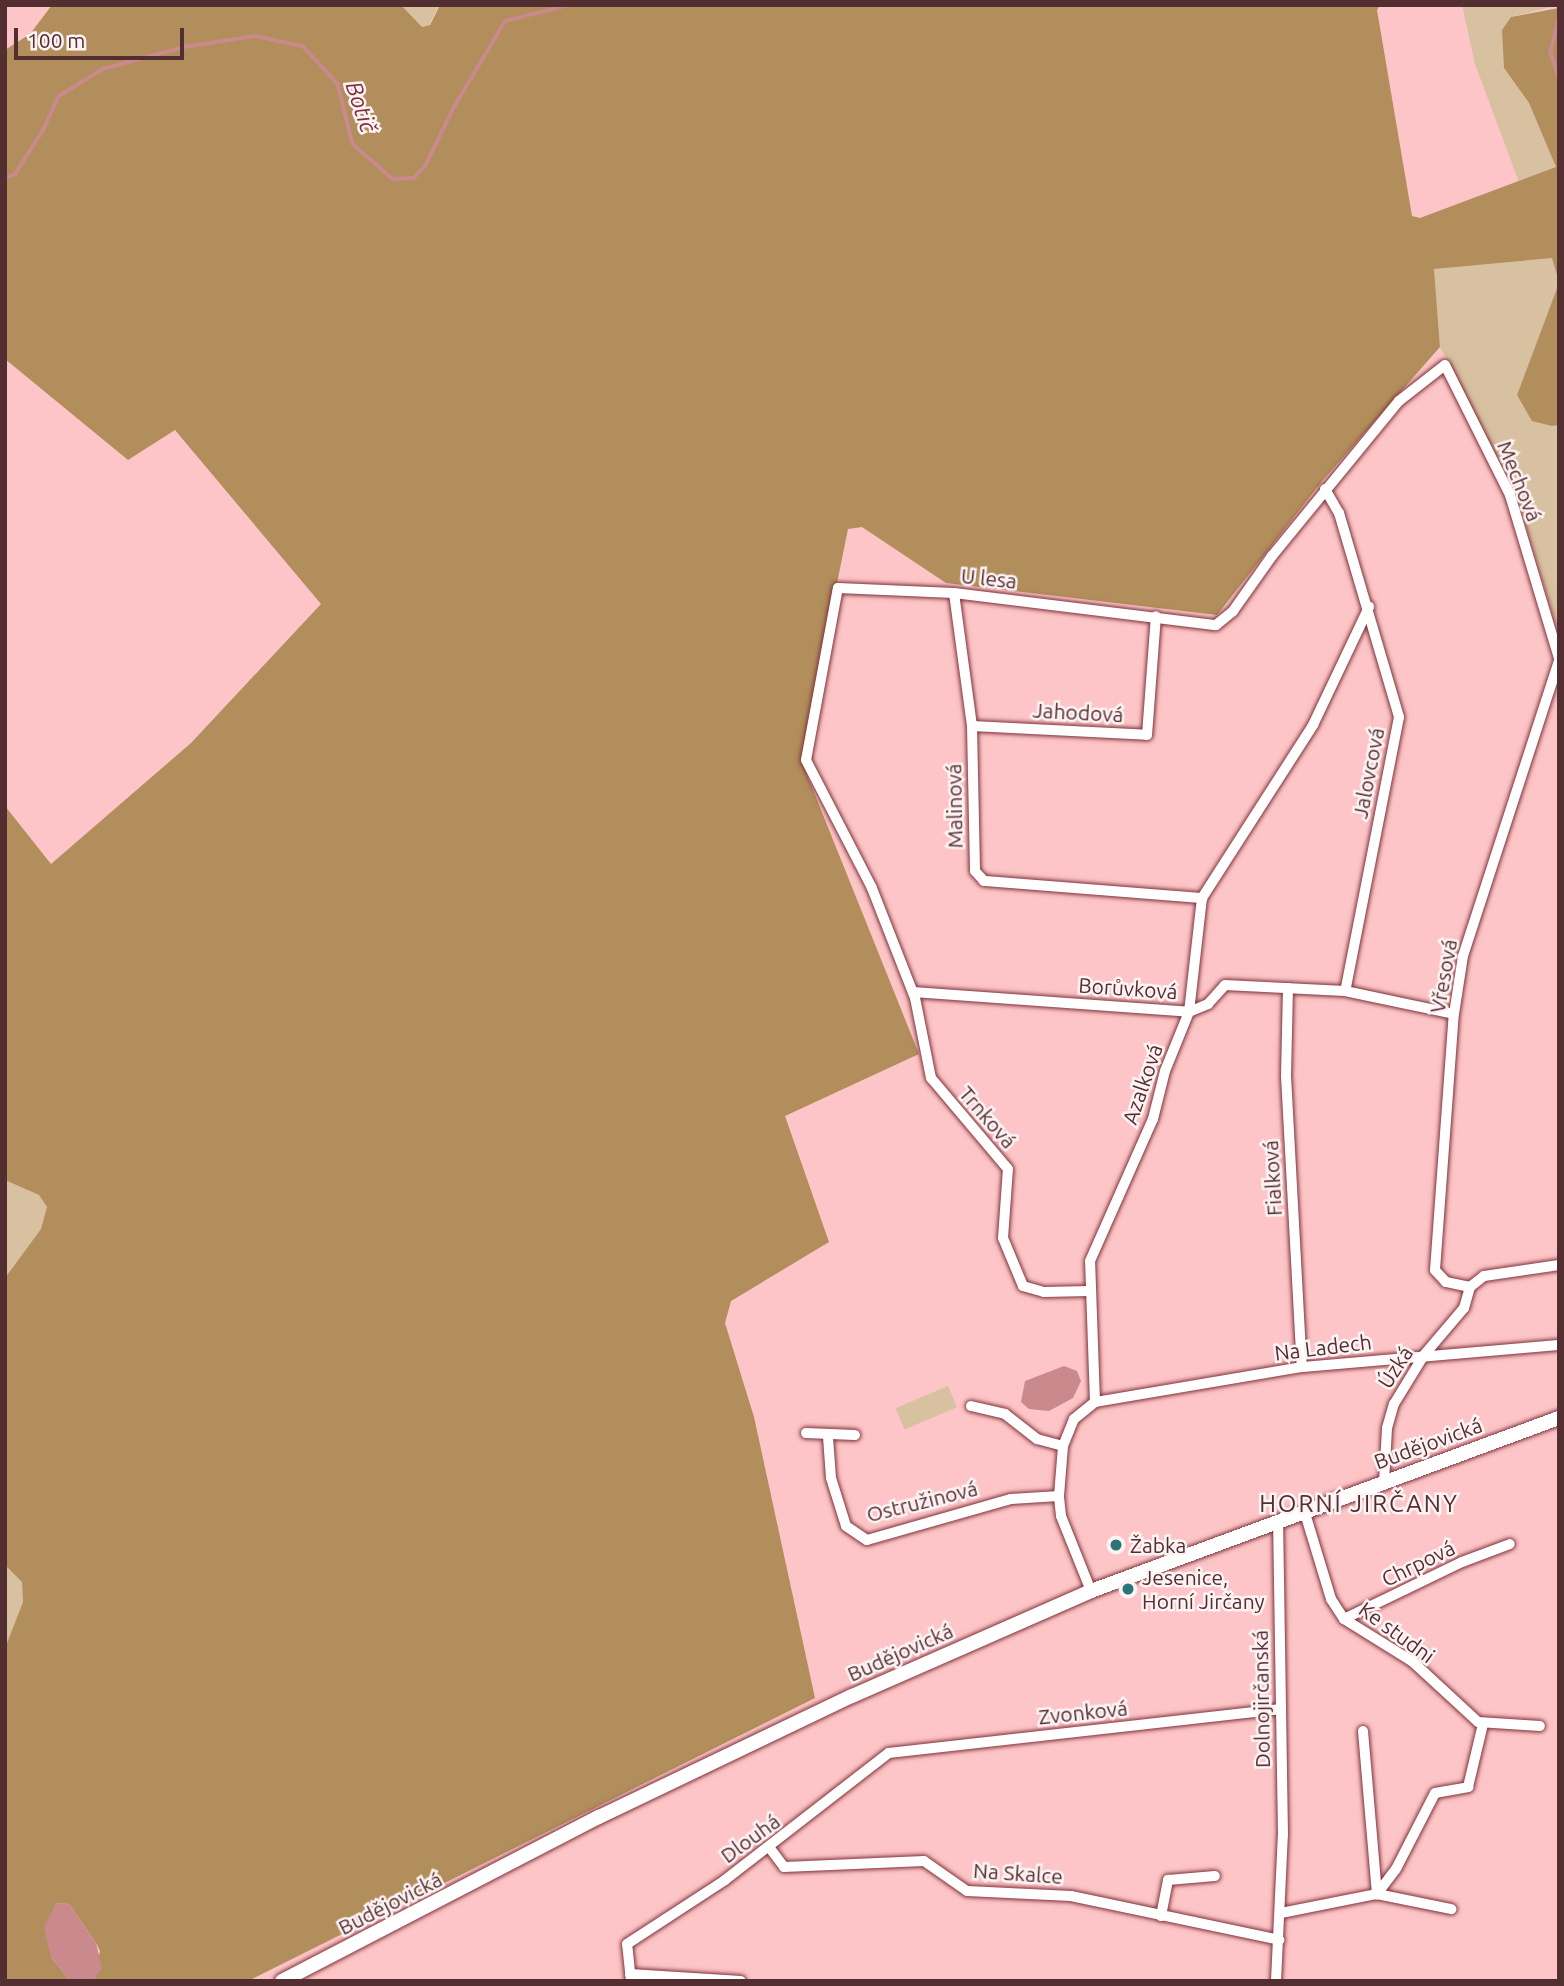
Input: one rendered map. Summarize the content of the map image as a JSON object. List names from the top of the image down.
{
  "streets": {
    "main road": ["Budějovická"],
    "street": [
      "Mechová",
      "U lesa",
      "Jahodová",
      "Jalovcová",
      "Malinová",
      "Vřesová",
      "Borůvková",
      "Azalková",
      "Trnková",
      "Fialková",
      "Na Ladech",
      "Úzká",
      "Ostružinová",
      "Chrpová",
      "Ke studni",
      "Dolnojirčanská",
      "Zvonková",
      "Dlouhá",
      "Na Skalce"
    ]
  },
  "crossings": [
    ["Mechová", "U lesa"],
    ["Mechová", "Vřesová"],
    ["U lesa", "Jahodová"],
    ["U lesa", "Jalovcová"],
    ["U lesa", "Malinová"],
    ["U lesa", "Borůvková"],
    ["U lesa", "Trnková"],
    ["Jahodová", "Malinová"],
    ["Jalovcová", "Borůvková"],
    ["Jalovcová", "Azalková"],
    ["Malinová", "Azalková"],
    ["Vřesová", "Borůvková"],
    ["Vřesová", "Úzká"],
    ["Borůvková", "Azalková"],
    ["Borůvková", "Trnková"],
    ["Borůvková", "Fialková"],
    ["Azalková", "Trnková"],
    ["Azalková", "Na Ladech"],
    ["Fialková", "Na Ladech"],
    ["Na Ladech", "Úzká"],
    ["Úzká", "Budějovická"],
    ["Budějovická", "Ke studni"],
    ["Budějovická", "Dolnojirčanská"],
    ["Chrpová", "Ke studni"],
    ["Dolnojirčanská", "Zvonková"],
    ["Dolnojirčanská", "Na Skalce"],
    ["Zvonková", "Dlouhá"],
    ["Dlouhá", "Na Skalce"]
  ],
  "districts": ["HORNÍ JIRČANY"],
  "water": ["Botič"],
  "places": ["Žabka", "Jesenice, Horní Jirčany"],
  "scale_bar": "100 m"
}
